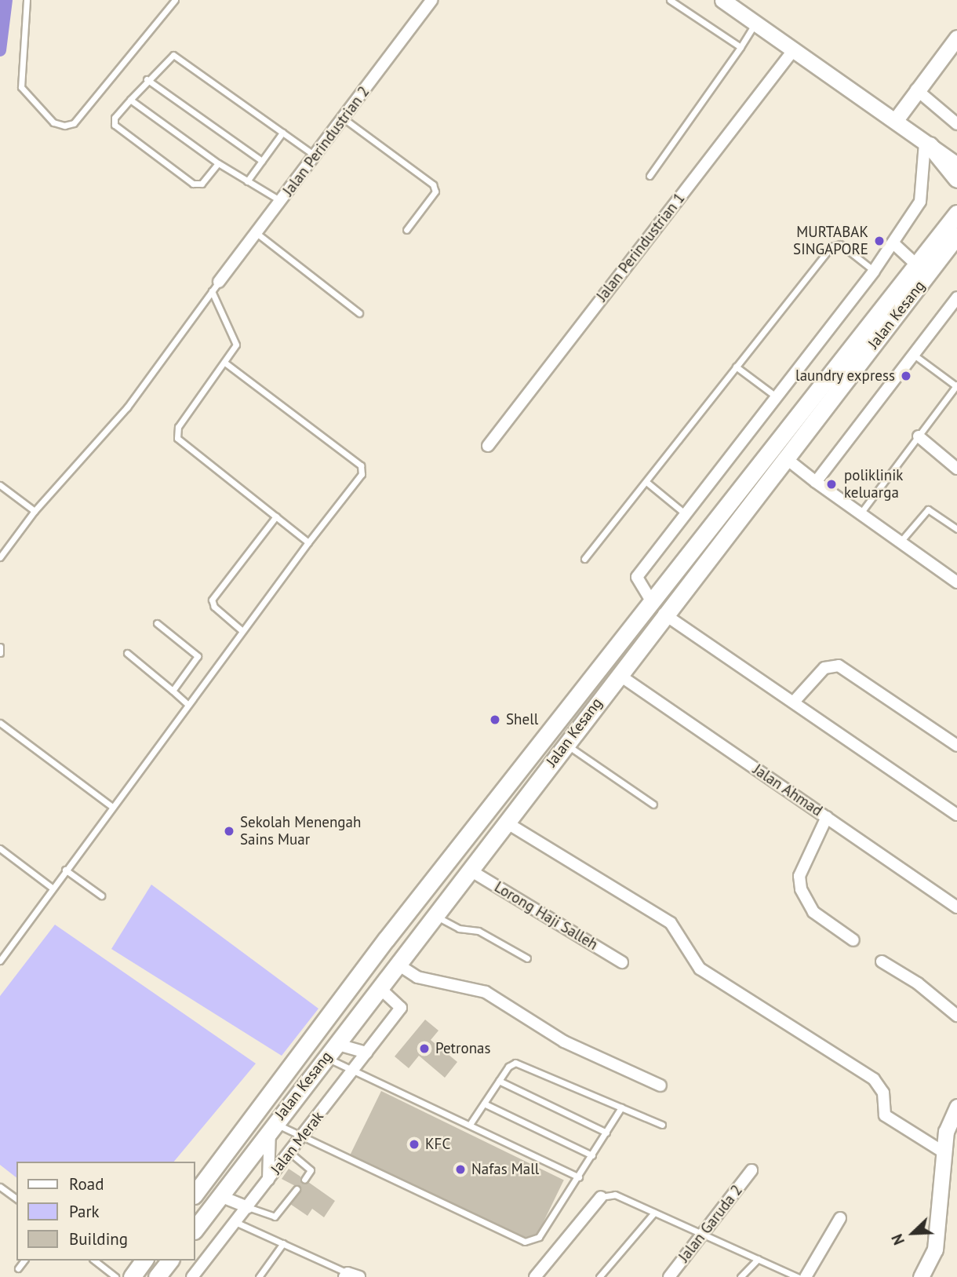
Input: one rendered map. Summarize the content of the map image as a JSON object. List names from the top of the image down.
{
  "streets": {
    "main road": ["Jalan Kesang"],
    "street": [
      "Jalan Perindustrian 2",
      "Jalan Perindustrian 1",
      "Jalan Ahmad",
      "Lorong Haji Salleh",
      "Jalan Merak",
      "Jalan Garuda 2"
    ]
  },
  "crossings": [
    ["Jalan Kesang", "Jalan Ahmad"],
    ["Jalan Kesang", "Lorong Haji Salleh"],
    ["Jalan Kesang", "Jalan Merak"]
  ],
  "places": [
    "MURTABAK SINGAPORE",
    "laundry express",
    "poliklinik keluarga",
    "Shell",
    "Sekolah Menengah Sains Muar",
    "Petronas",
    "KFC",
    "Nafas Mall"
  ],
  "legend": ["Road", "Park", "Building"],
  "north": "bottom left"
}
